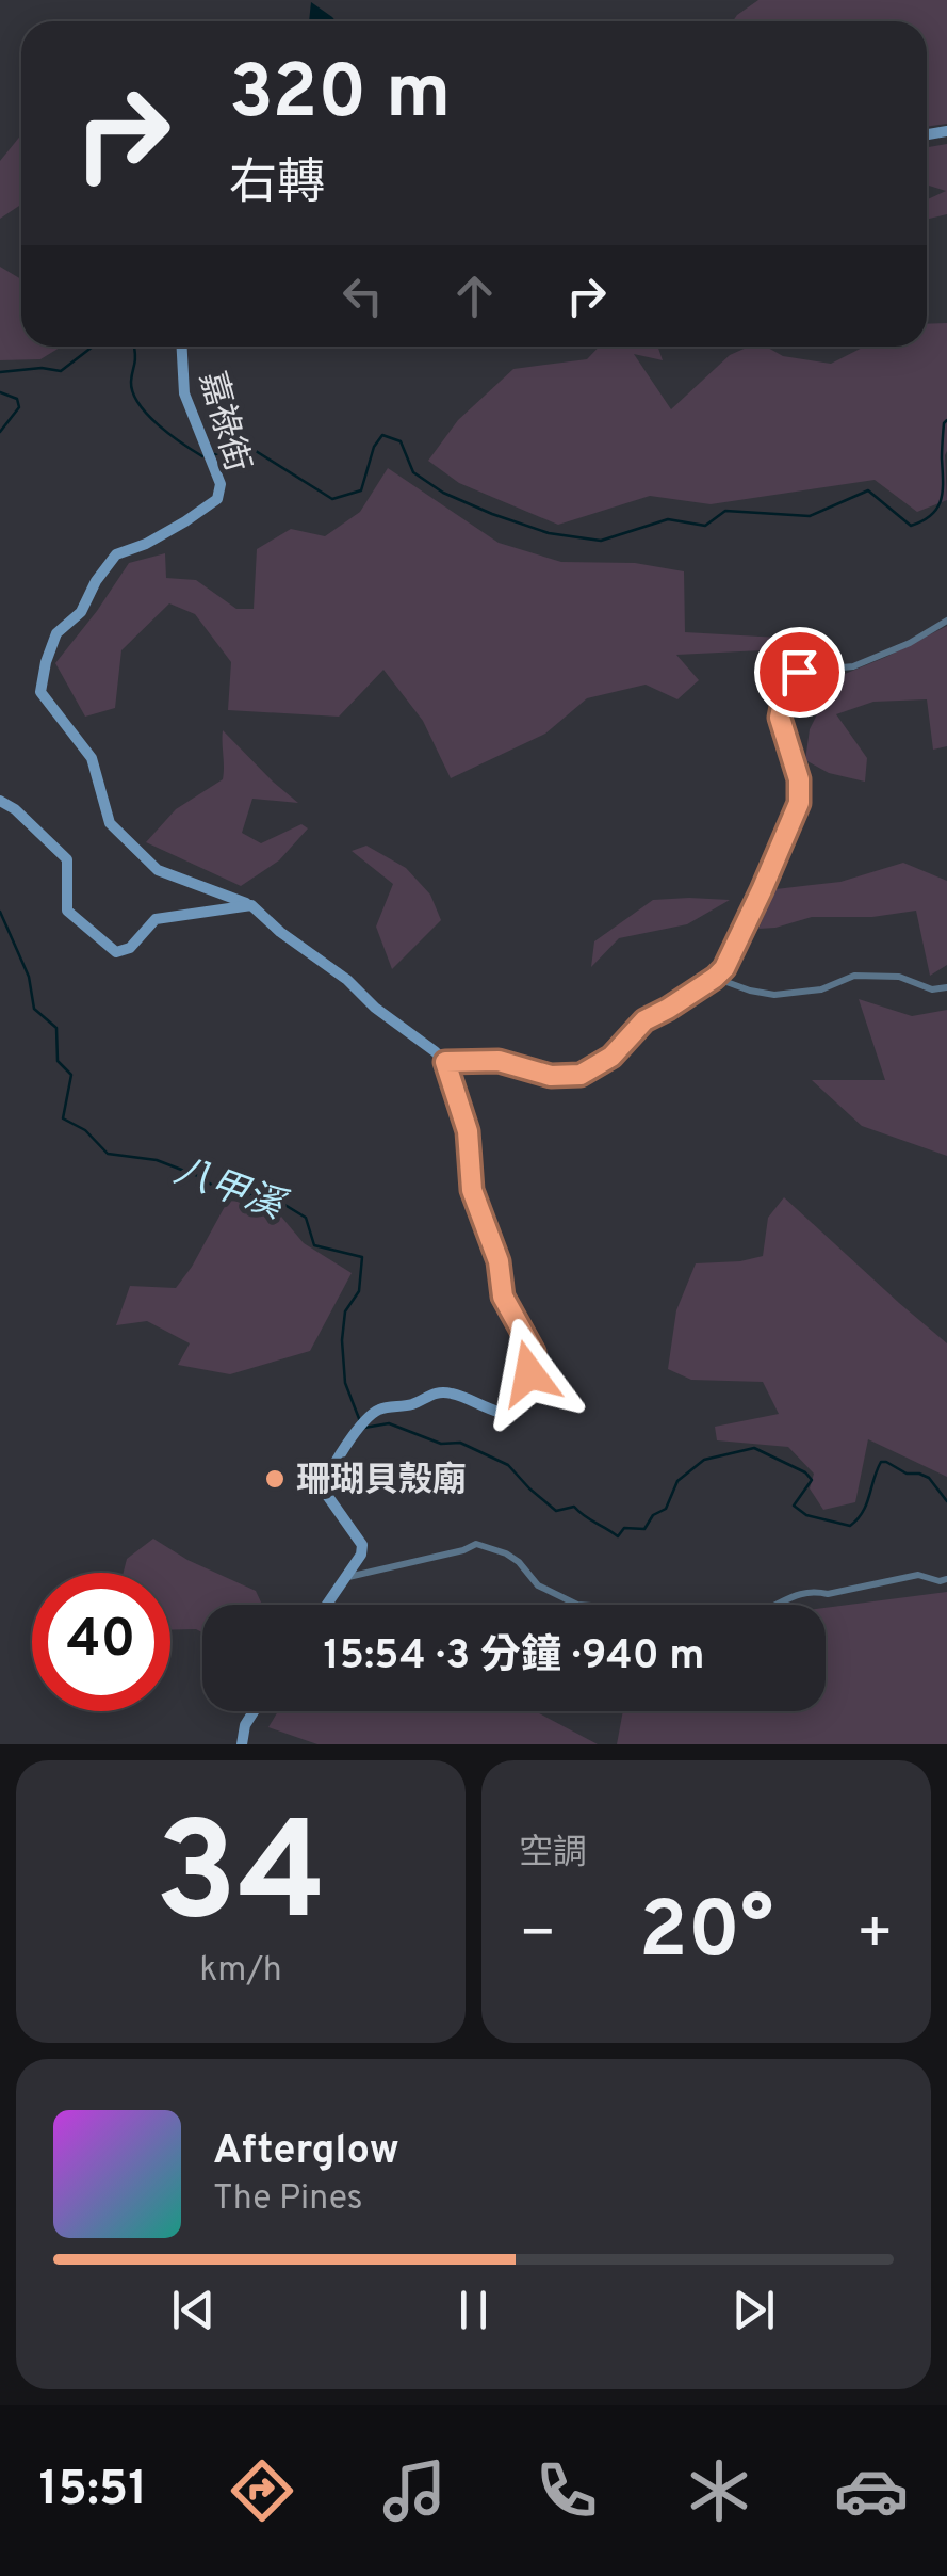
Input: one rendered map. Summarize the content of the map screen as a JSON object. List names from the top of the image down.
{
  "streets": {
    "street": ["嘉祿街"]
  },
  "water": ["八甲溪"],
  "places": ["珊瑚貝殼廟"],
  "page": {
    "turn": ["320 m", "右轉"],
    "limit": "40",
    "trip": "15:54 · 3 分鐘 · 940 m",
    "tile": [
      ["34", "km/h"],
      "空調"
    ],
    "heat": ["−", "20°", "+"],
    "song": ["Afterglow", "The Pines"],
    "tabs": "15:51"
  }
}
